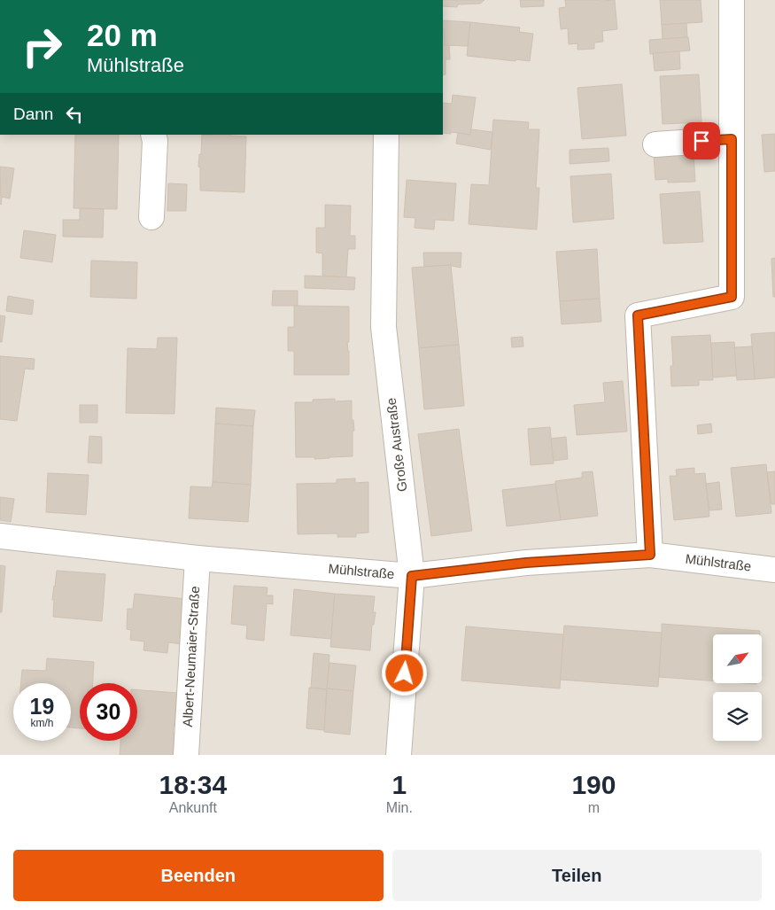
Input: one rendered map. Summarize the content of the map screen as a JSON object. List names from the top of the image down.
{
  "streets": {
    "street": ["Große Austraße", "Mühlstraße", "Albert-Neumaier-Straße"]
  },
  "crossings": [
    ["Große Austraße", "Mühlstraße"],
    ["Mühlstraße", "Albert-Neumaier-Straße"]
  ],
  "north": "top right",
  "page": {
    "turn": ["20 m", "Mühlstraße"],
    "then": "Dann",
    "speed": "19 km/h",
    "limit": "30",
    "eta": [
      "18:34",
      "Ankunft",
      "1",
      "Min.",
      "190",
      "m"
    ],
    "buttons": ["Beenden", "Teilen"]
  }
}
